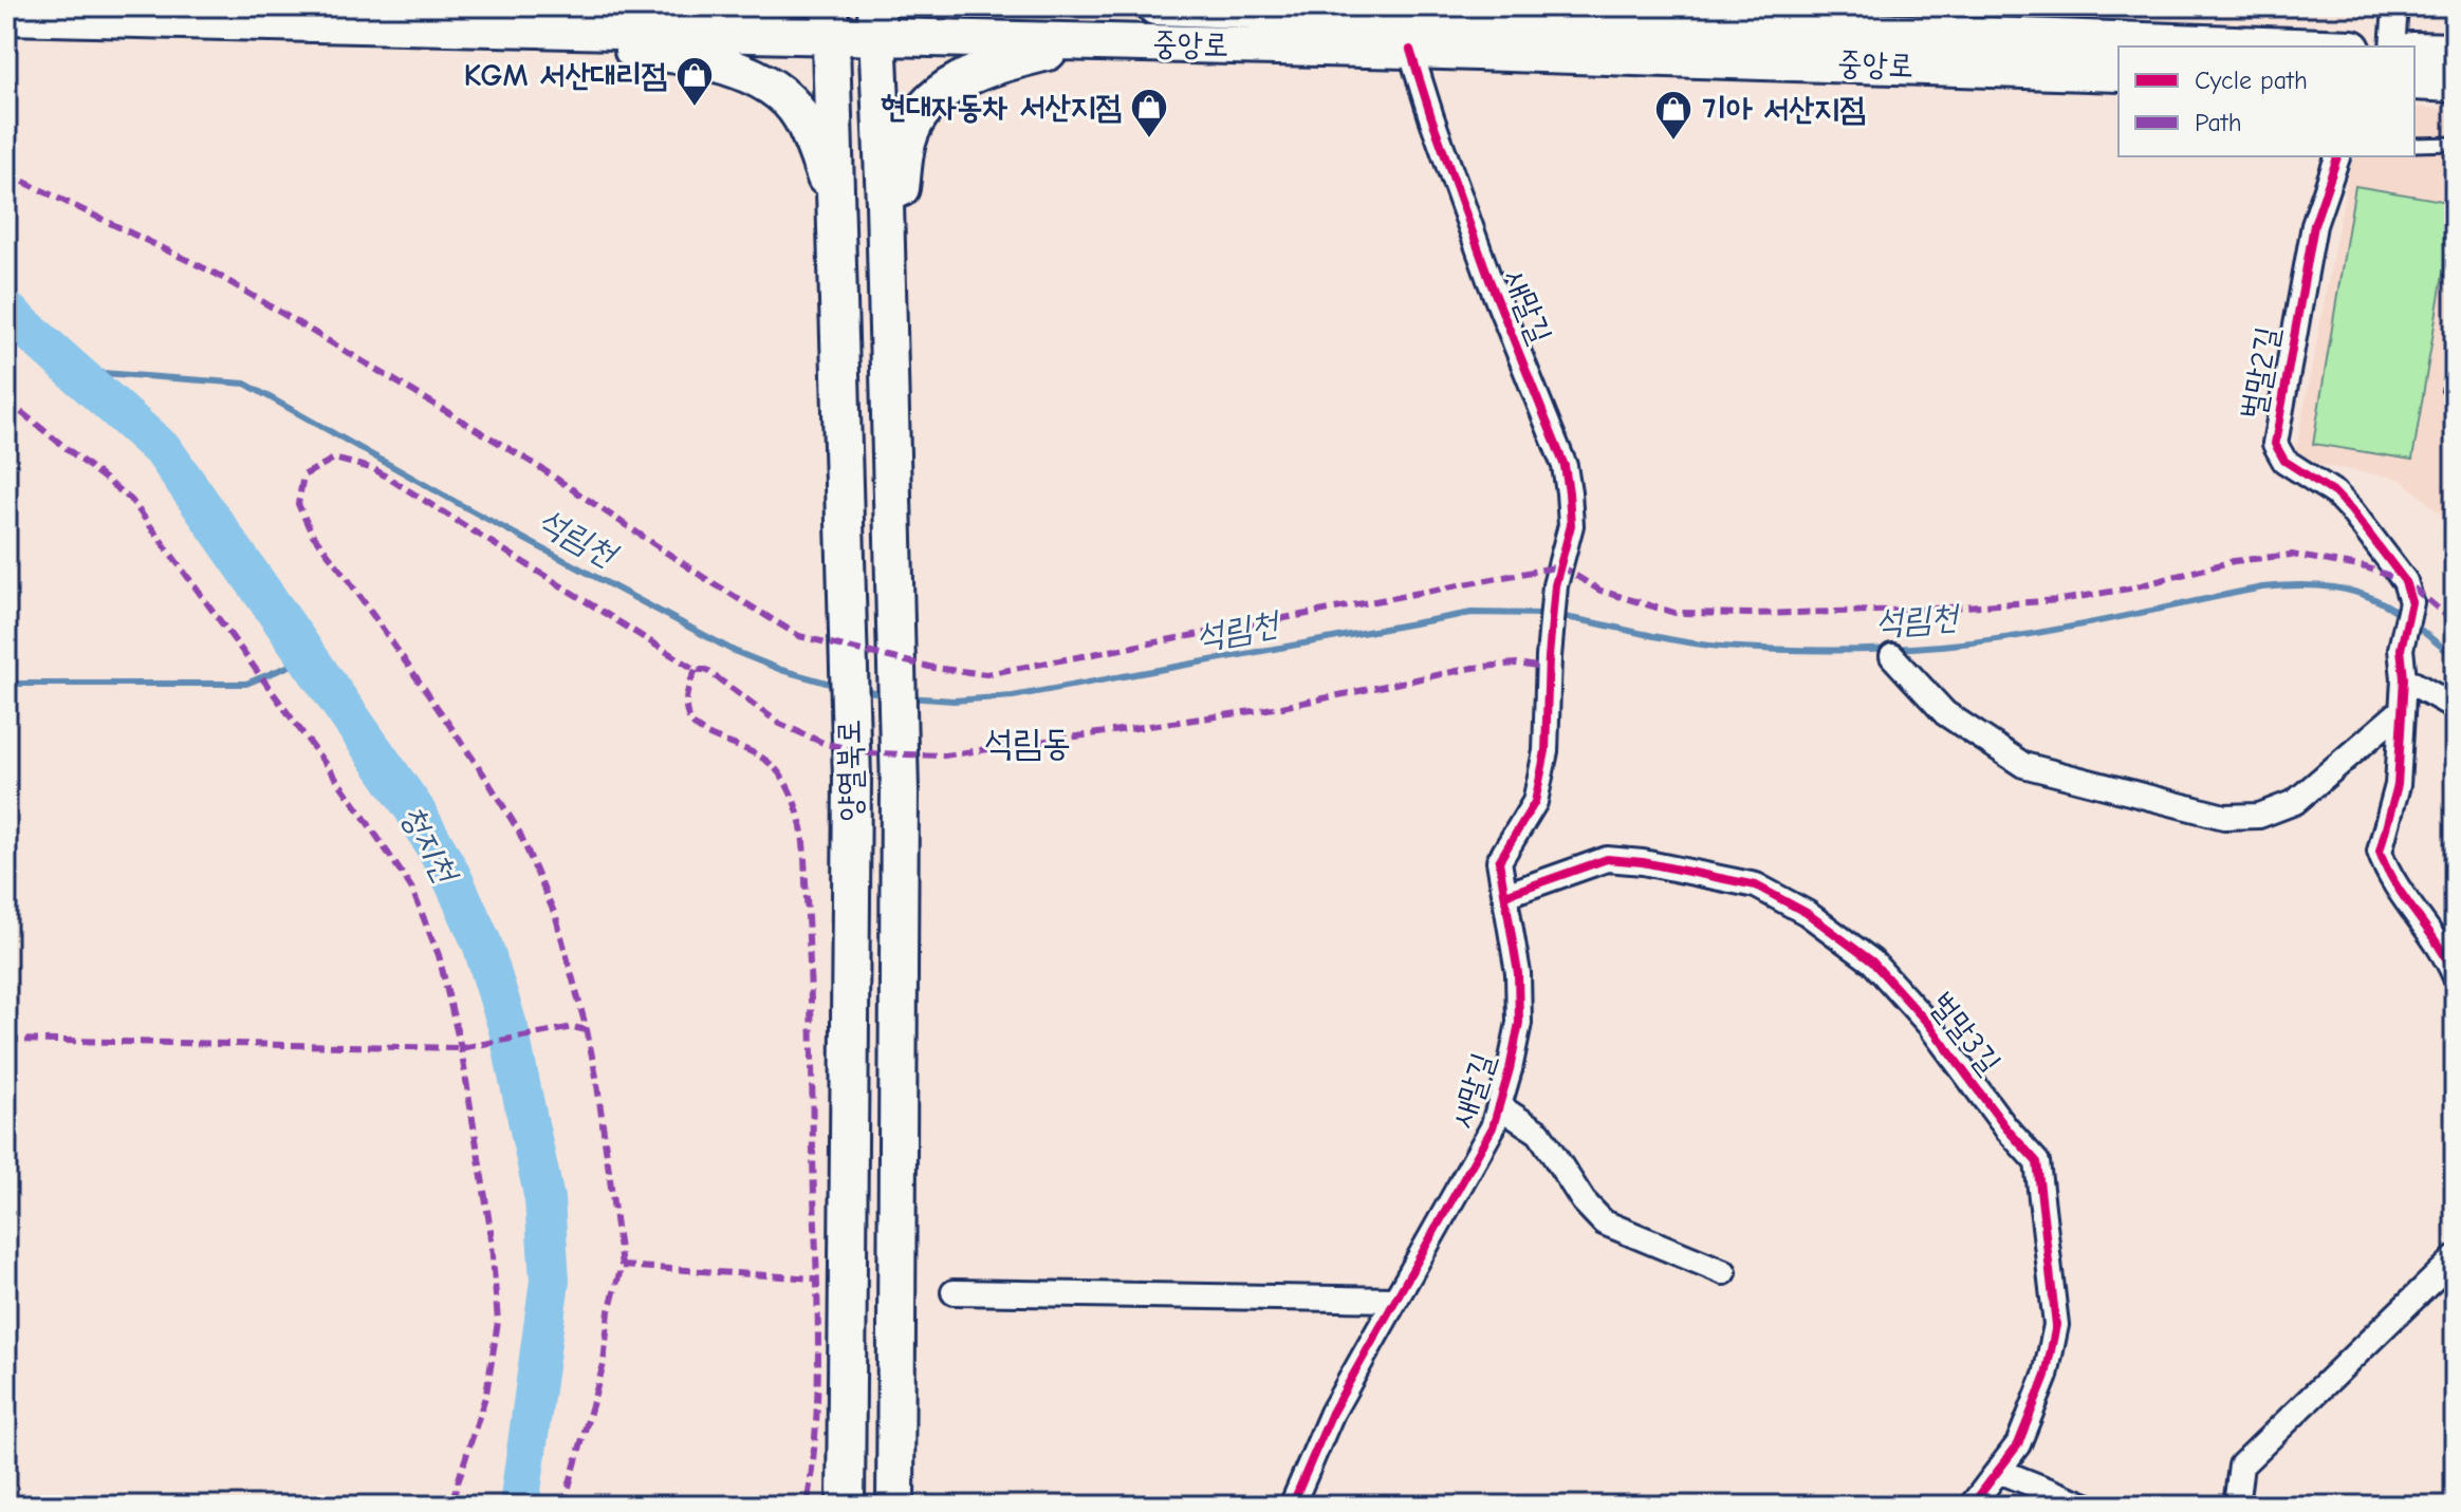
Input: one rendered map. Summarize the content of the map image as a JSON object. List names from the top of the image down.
{
  "streets": {
    "main road": ["중앙로", "양열북로"],
    "street": ["새말길", "벌말2길", "벌말3길"]
  },
  "crossings": [
    ["중앙로", "새말길"],
    ["중앙로", "양열북로"],
    ["새말길", "벌말3길"]
  ],
  "districts": ["석림동"],
  "water": ["석림천", "청지천"],
  "places": {
    "shop": ["KGM 서산대리점", "현대자동차 서산지점", "기아 서산지점"]
  },
  "legend": ["Cycle path", "Path"]
}
